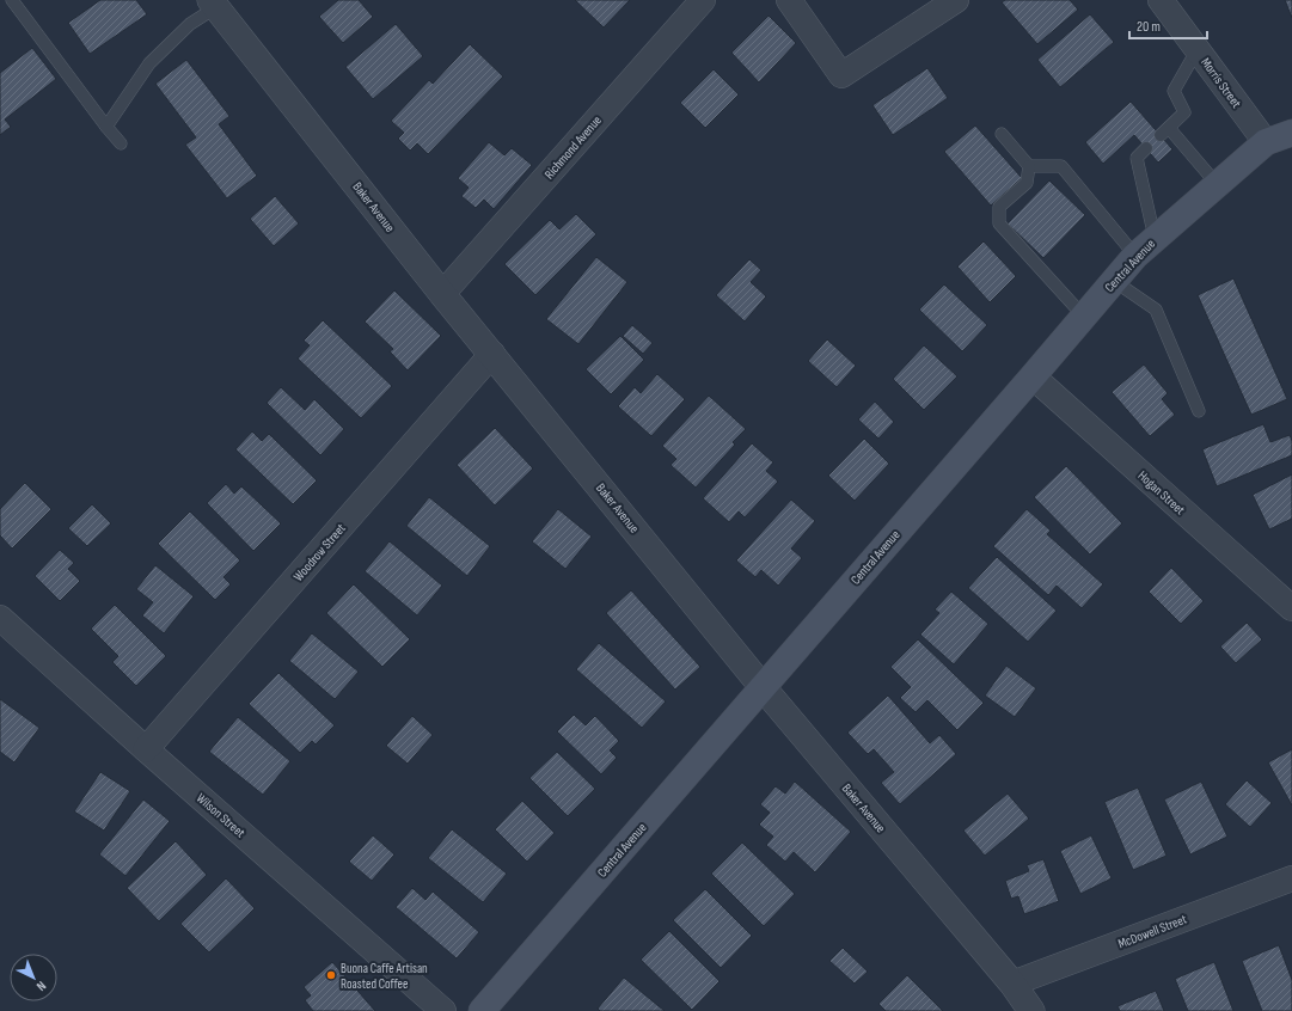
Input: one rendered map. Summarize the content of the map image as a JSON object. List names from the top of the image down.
{
  "streets": {
    "main road": ["Central Avenue"],
    "street": [
      "Morris Street",
      "Richmond Avenue",
      "Baker Avenue",
      "Hogan Street",
      "Woodrow Street",
      "Wilson Street",
      "McDowell Street"
    ]
  },
  "crossings": [
    ["Morris Street", "Central Avenue"],
    ["Richmond Avenue", "Baker Avenue"],
    ["Baker Avenue", "Central Avenue"],
    ["Baker Avenue", "Woodrow Street"],
    ["Baker Avenue", "McDowell Street"],
    ["Central Avenue", "Hogan Street"],
    ["Woodrow Street", "Wilson Street"]
  ],
  "places": ["Buona Caffe Artisan Roasted Coffee"],
  "scale_bar": "20 m",
  "north": "bottom right"
}
